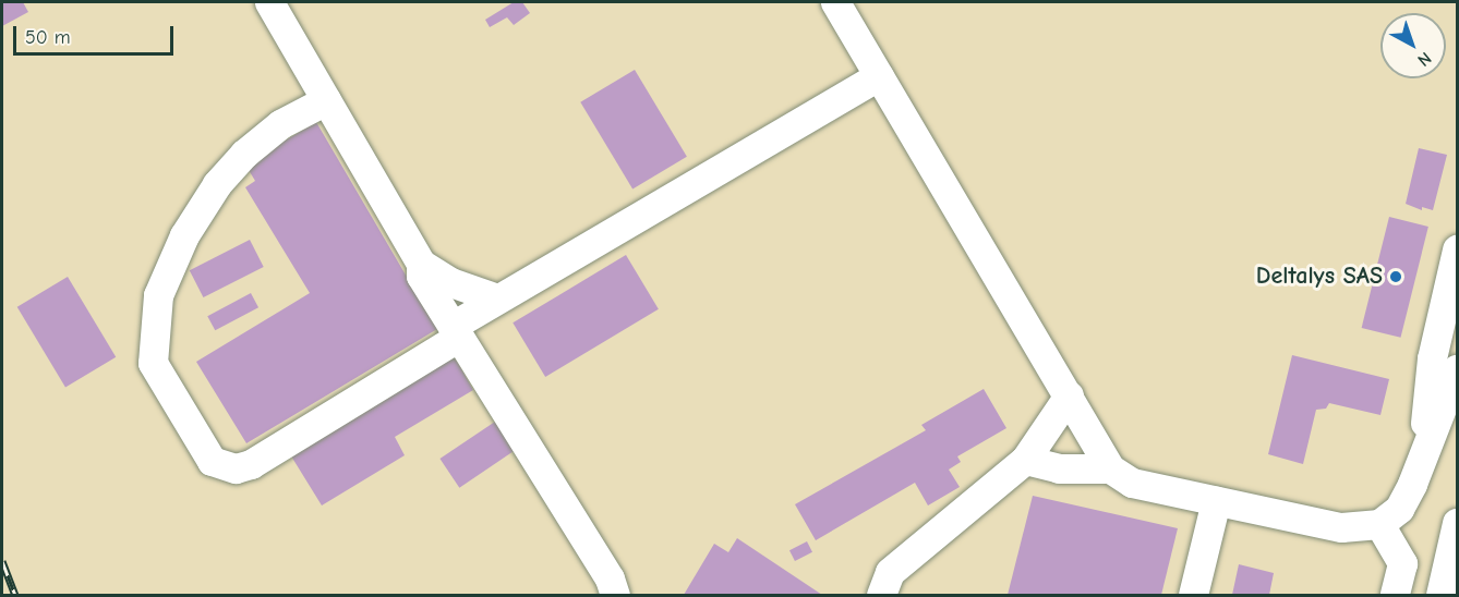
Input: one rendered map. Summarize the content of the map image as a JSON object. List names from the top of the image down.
{
  "places": ["Deltalys SAS"],
  "scale_bar": "50 m",
  "north": "bottom right"
}
